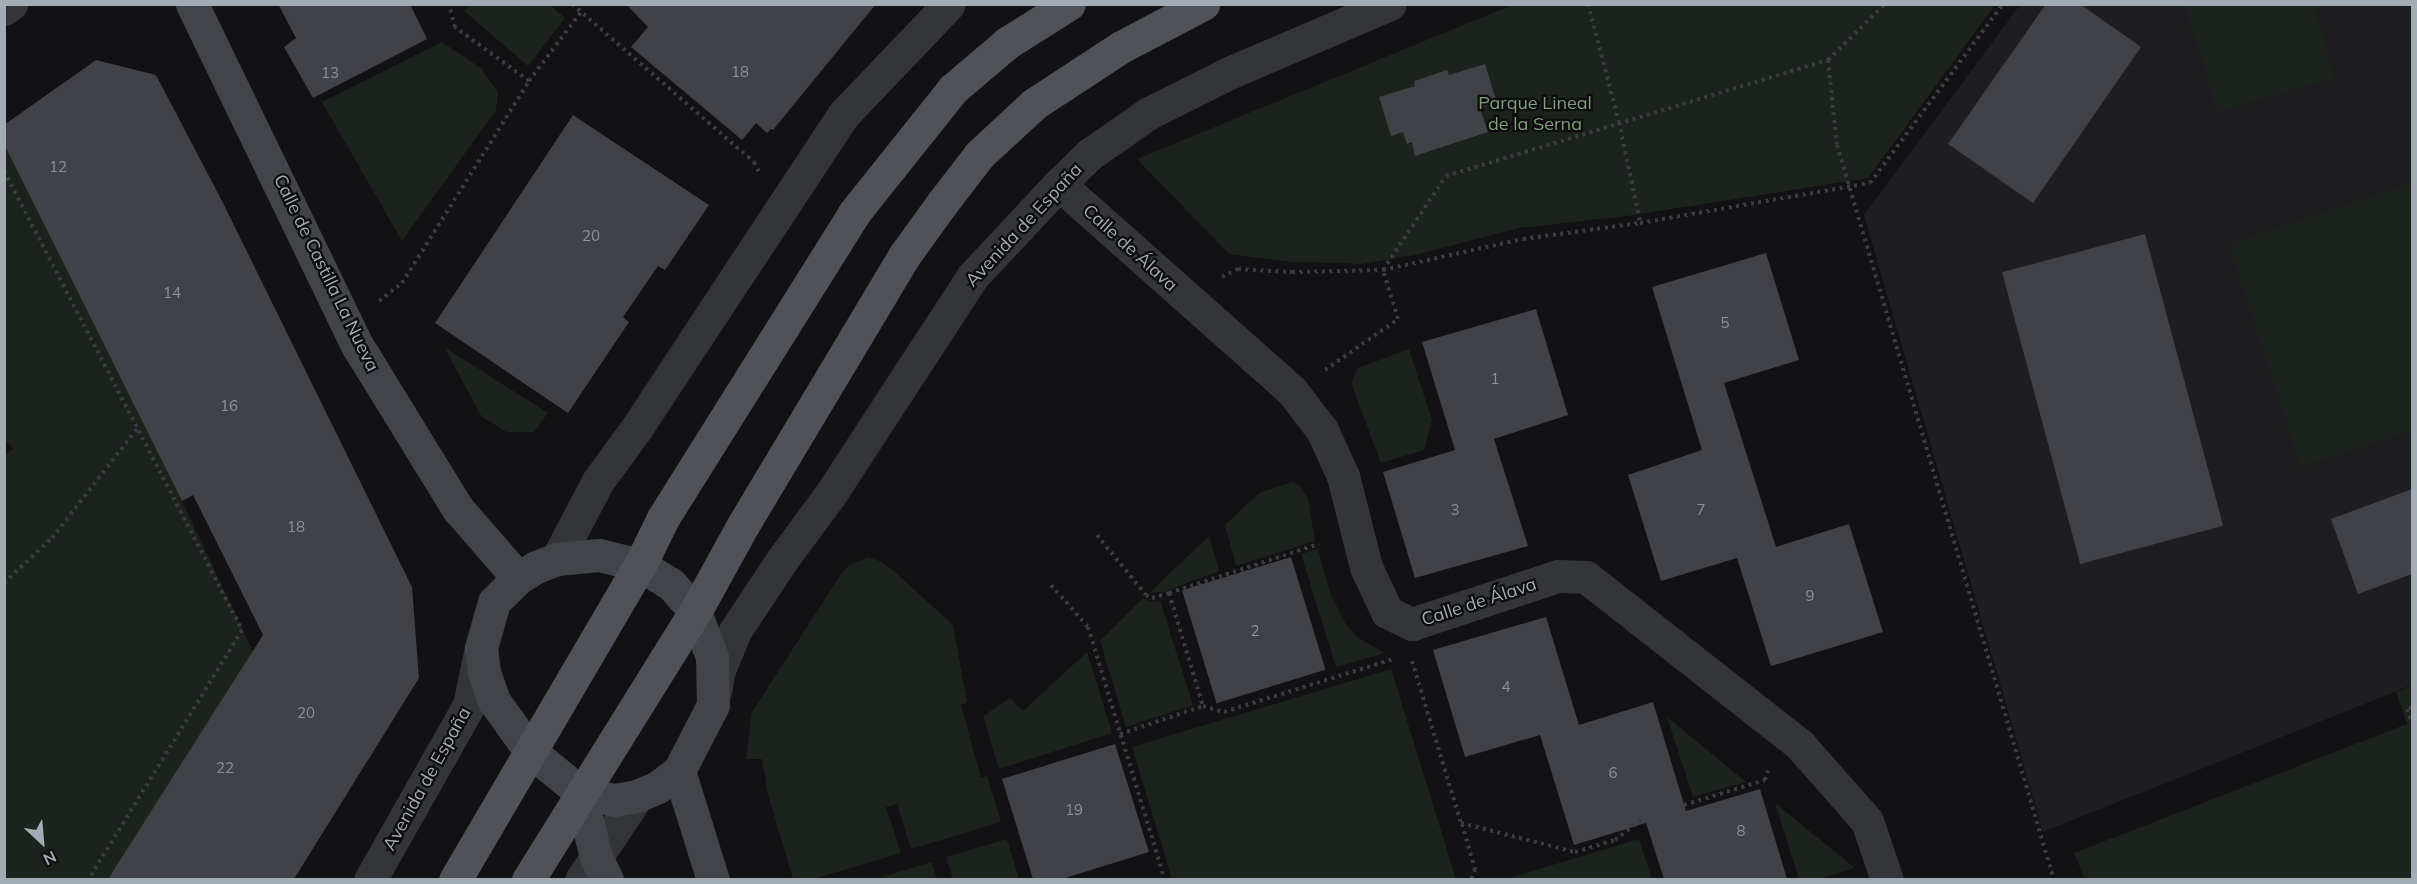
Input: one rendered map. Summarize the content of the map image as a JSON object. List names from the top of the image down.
{
  "streets": {
    "street": ["Avenida de España", "Calle de Álava", "Calle de Castilla La Nueva"]
  },
  "crossings": [
    ["Avenida de España", "Calle de Álava"],
    ["Avenida de España", "Calle de Castilla La Nueva"]
  ],
  "parks": ["Parque Lineal de la Serna"],
  "house_numbers": [
    "18",
    "13",
    "12",
    "20",
    "14",
    "5",
    "1",
    "16",
    "3",
    "7",
    "18",
    "9",
    "2",
    "4",
    "20",
    "22",
    "6",
    "19",
    "8"
  ],
  "north": "bottom right"
}
